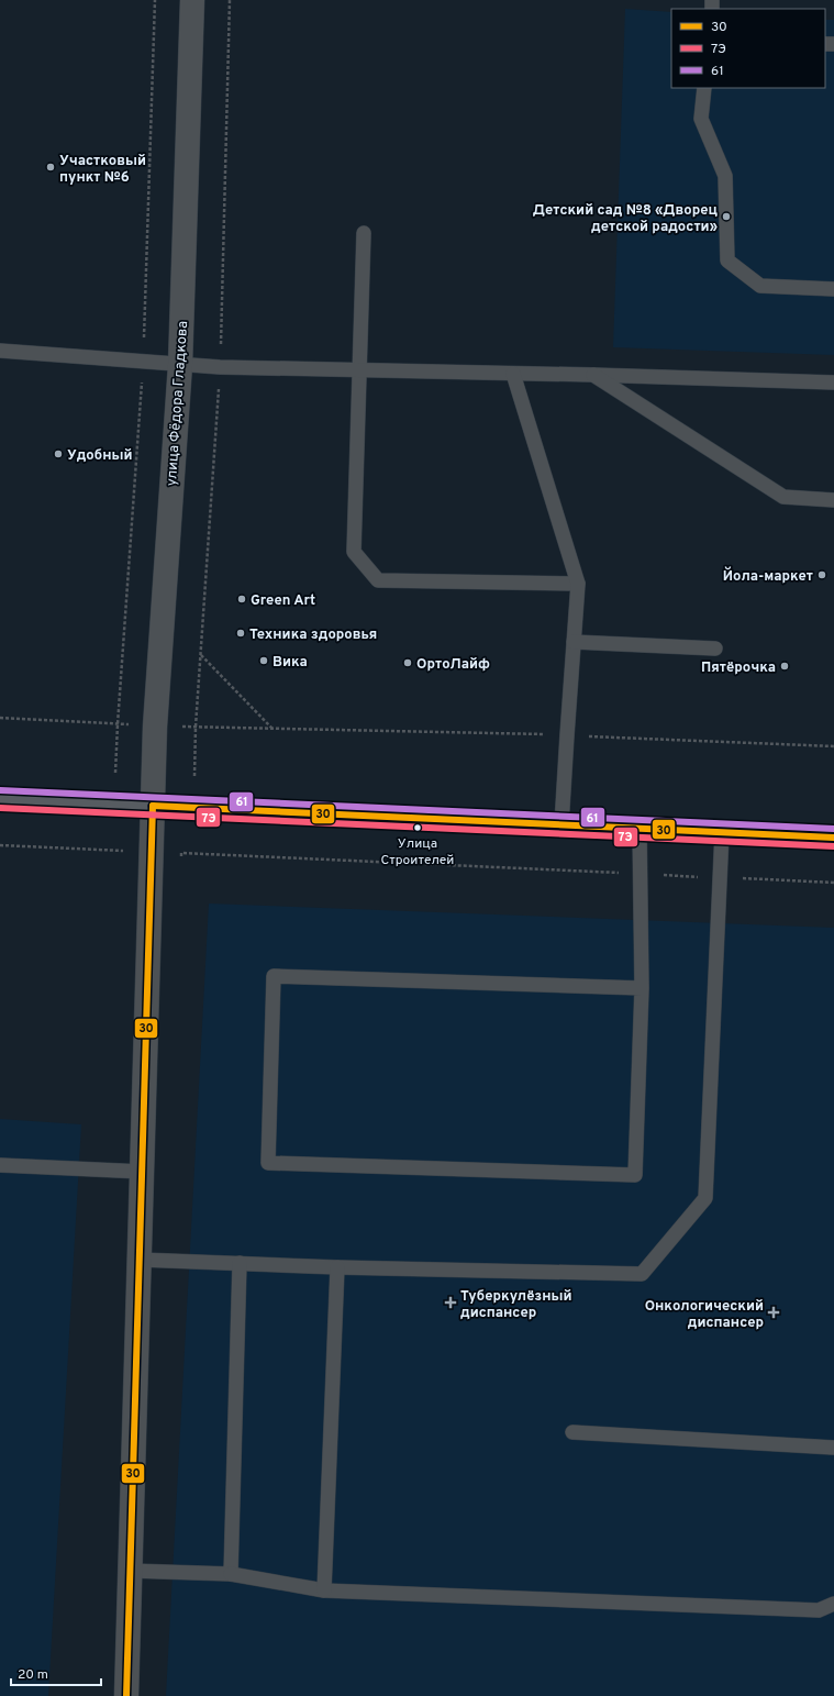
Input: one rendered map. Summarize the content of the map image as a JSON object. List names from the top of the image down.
{
  "streets": {
    "street": ["улица Фёдора Гладкова"]
  },
  "places": {
    "other": [
      "Участковый пункт №6",
      "Детский сад №8 «Дворец детской радости»",
      "Удобный",
      "Йола-маркет",
      "Green Art",
      "Техника здоровья",
      "Вика",
      "ОртоЛайф",
      "Пятёрочка",
      "Улица Строителей"
    ],
    "health": ["Туберкулёзный диспансер", "Онкологический диспансер"]
  },
  "lines": ["transit line 61", "transit line 30", "transit line 7Э"],
  "legend": ["30", "7Э", "61"],
  "scale_bar": "20 m"
}
